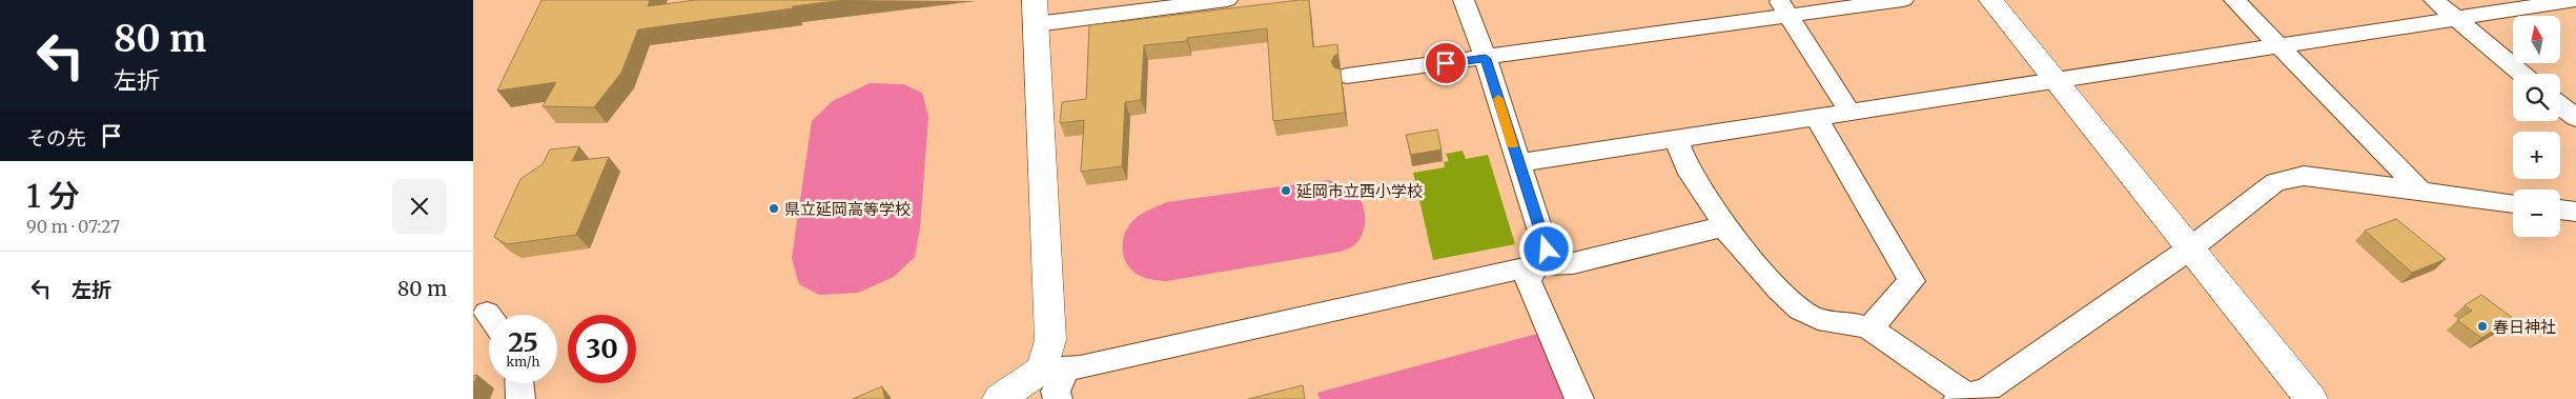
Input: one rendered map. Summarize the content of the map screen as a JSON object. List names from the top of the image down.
{
  "places": ["延岡市立西小学校", "県立延岡高等学校", "春日神社"],
  "north": "top",
  "page": {
    "turn": ["80 m", "左折"],
    "map_buttons": ["+", "−"],
    "then": "その先",
    "heading": ["1 分", "90 m · 07:27"],
    "list": [
      {
        "name": "左折",
        "value": "80 m"
      }
    ],
    "speed": "25 km/h",
    "limit": "30"
  }
}
